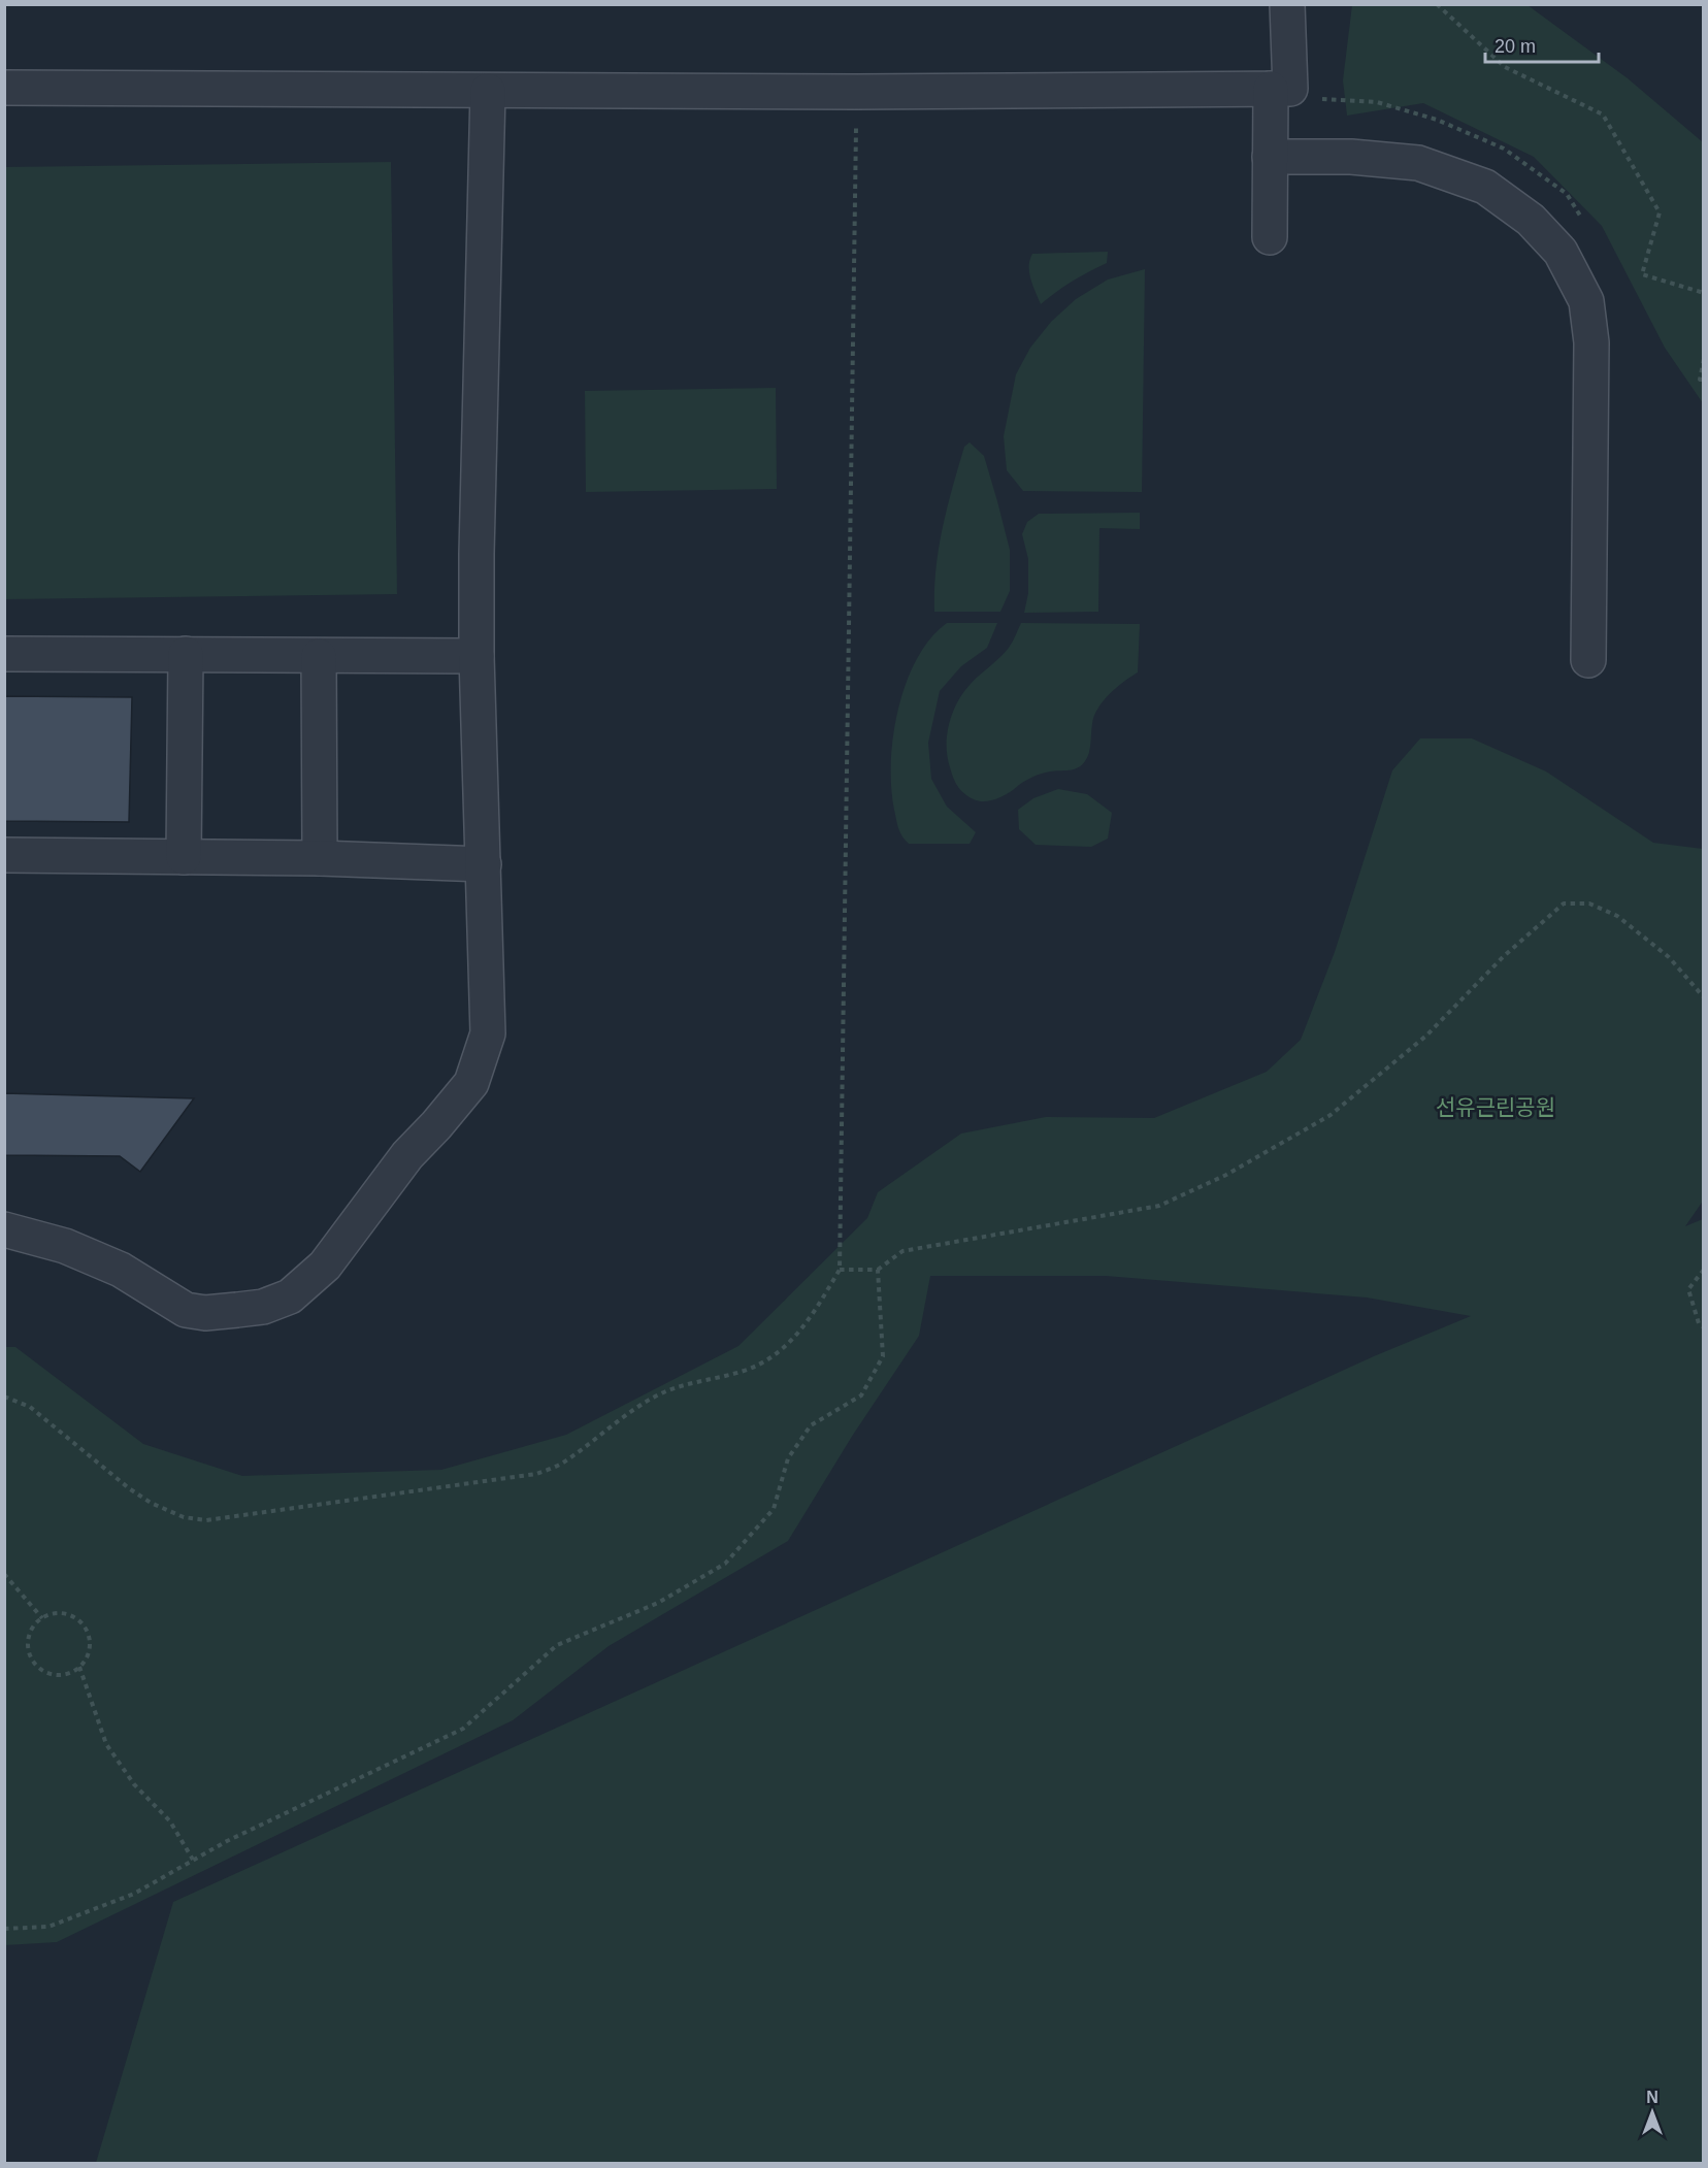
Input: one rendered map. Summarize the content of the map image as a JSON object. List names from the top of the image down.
{
  "parks": ["선유근린공원"],
  "scale_bar": "20 m",
  "north": "top"
}
